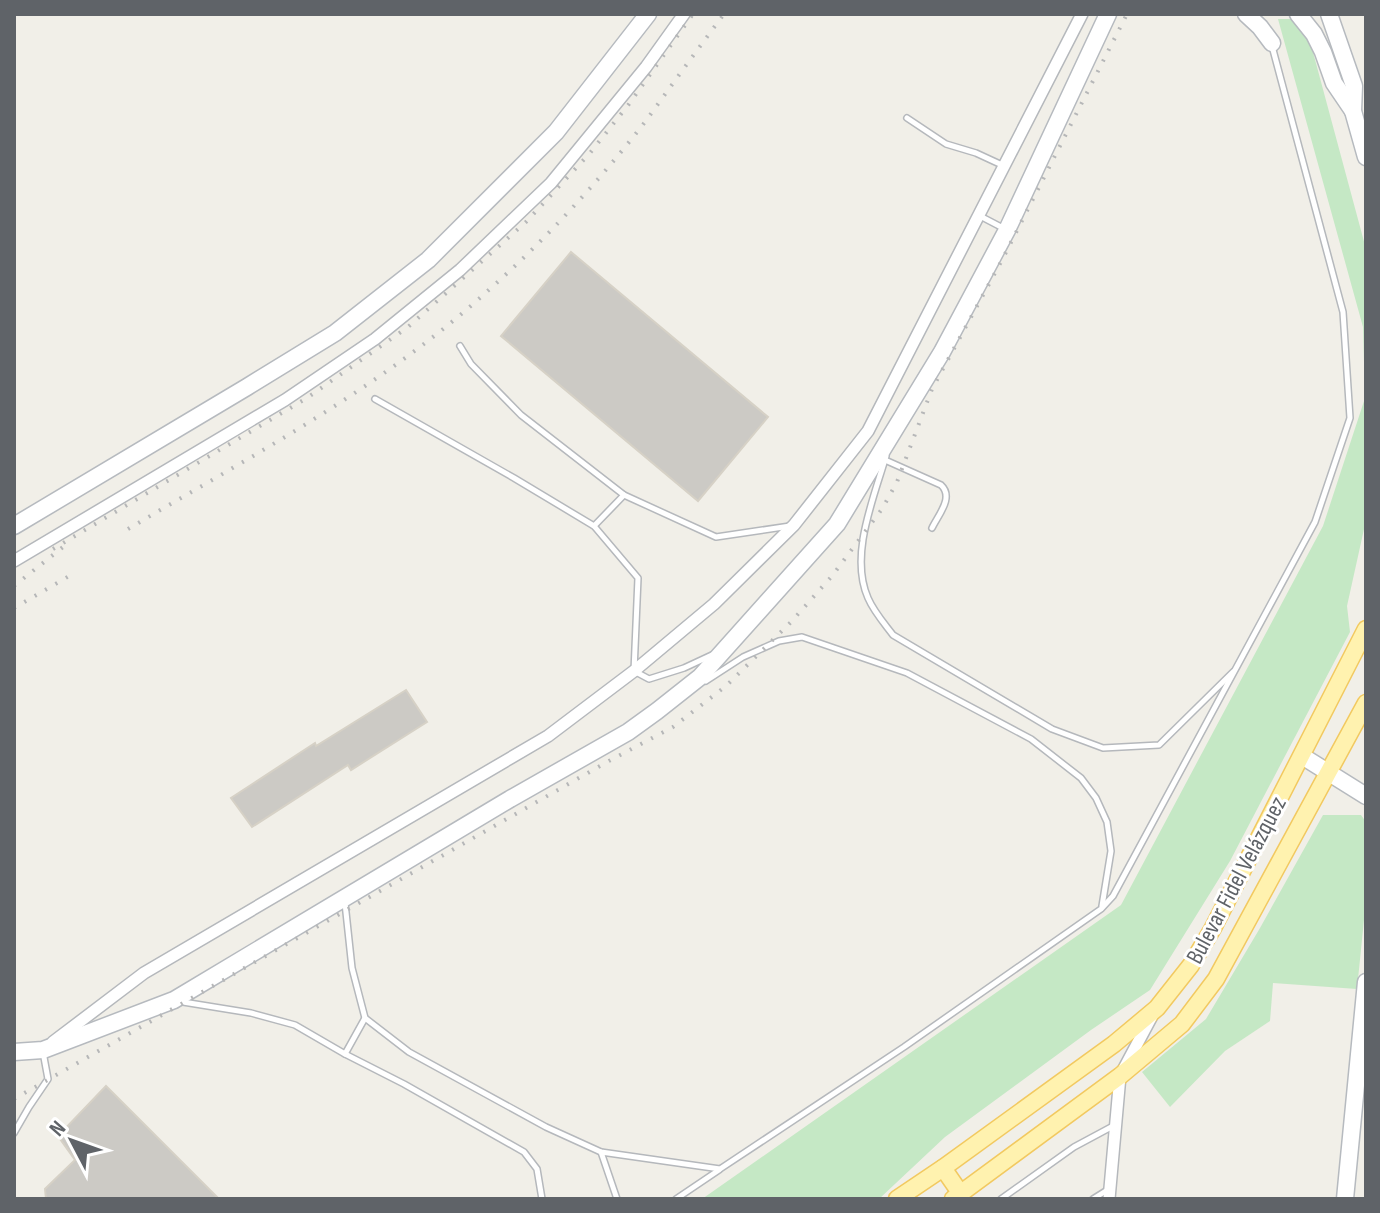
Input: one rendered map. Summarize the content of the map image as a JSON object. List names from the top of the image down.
{
  "streets": {
    "main road": ["Bulevar Fidel Velázquez"]
  },
  "north": "top left"
}
